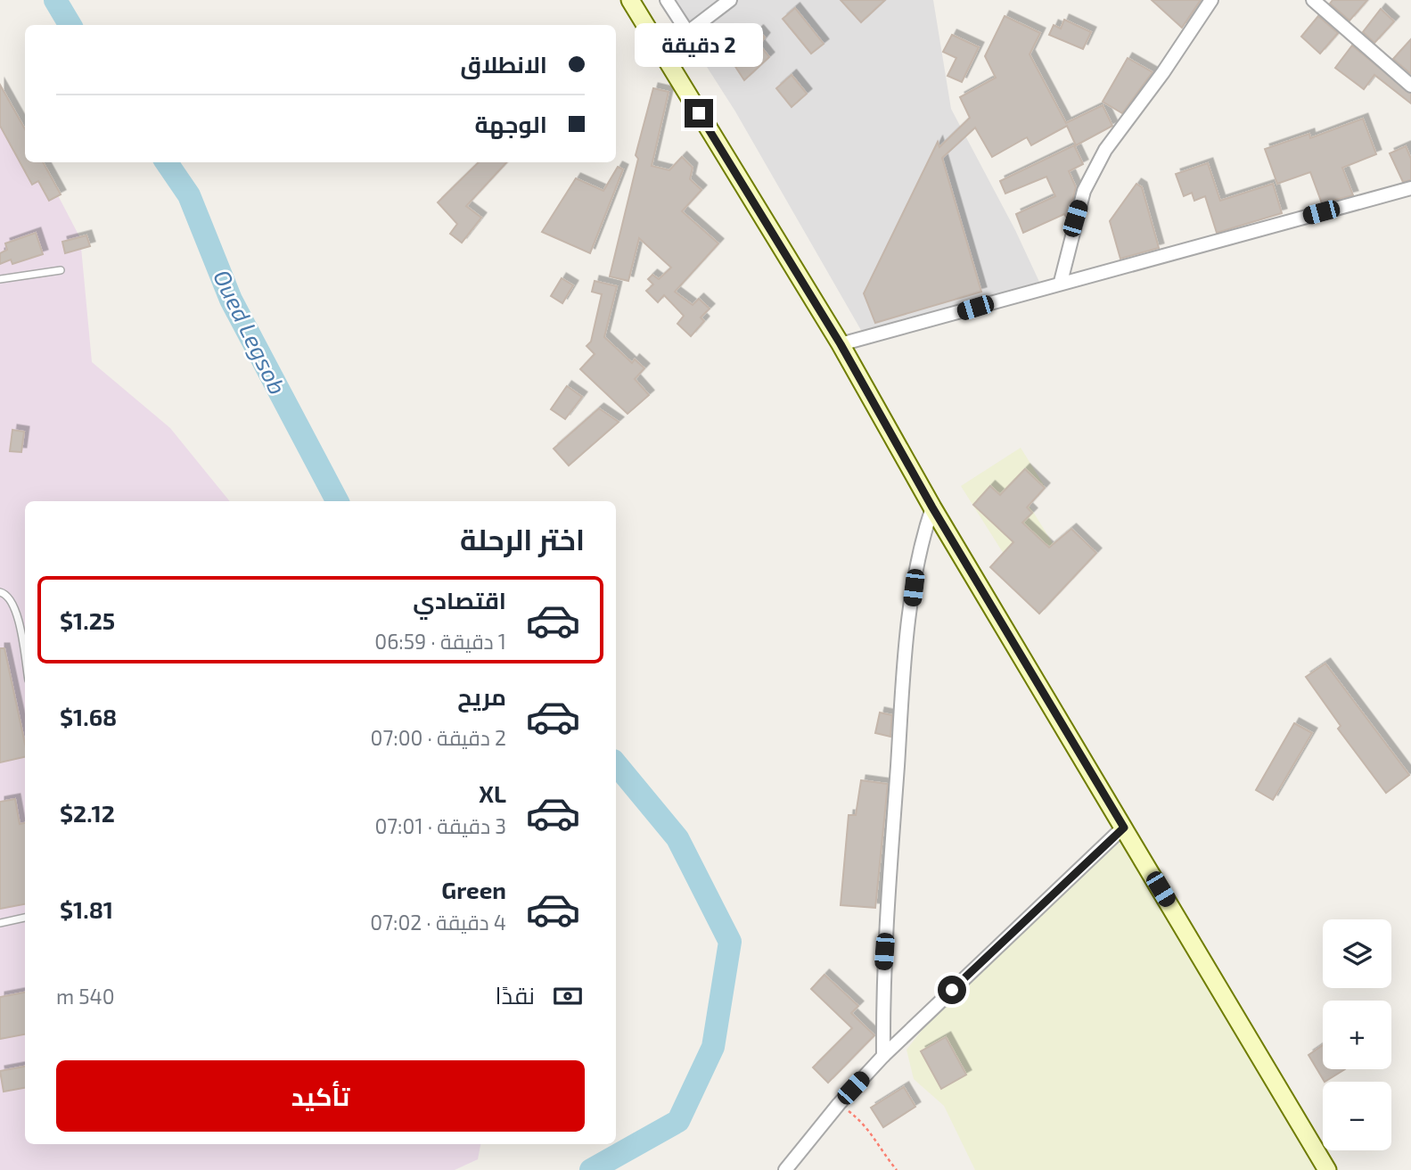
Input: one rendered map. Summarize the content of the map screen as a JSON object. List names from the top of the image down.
{
  "water": ["Oued Legsob"],
  "page": {
    "bubble": "2 دقيقة",
    "banner": ["الانطلاق", "الوجهة"],
    "heading": "اختر الرحلة",
    "list": [
      {
        "name": "اقتصادي",
        "note": "1 دقيقة · 06:59",
        "value": "$1.25"
      },
      {
        "name": "مريح",
        "note": "2 دقيقة · 07:00",
        "value": "$1.68"
      },
      {
        "name": "XL",
        "note": "3 دقيقة · 07:01",
        "value": "$2.12"
      },
      {
        "name": "Green",
        "note": "4 دقيقة · 07:02",
        "value": "$1.81"
      }
    ],
    "map_buttons": ["+", "−"],
    "pay": ["نقدًا", "540 m"],
    "buttons": "تأكيد"
  }
}
